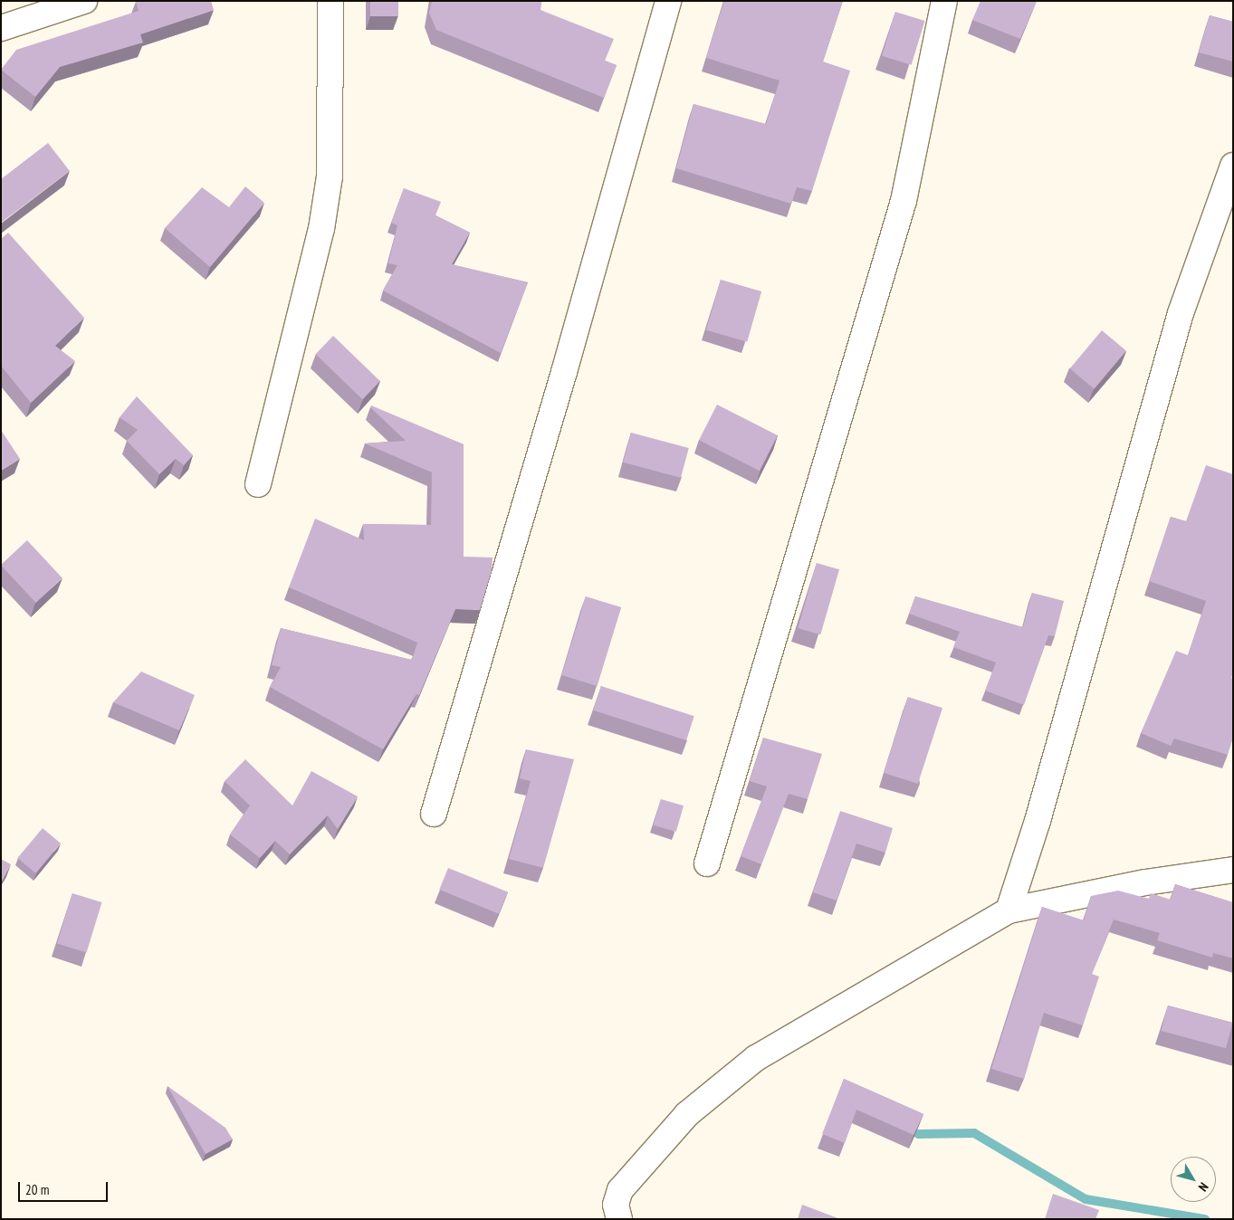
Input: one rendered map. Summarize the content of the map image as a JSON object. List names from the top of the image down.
{
  "scale_bar": "20 m",
  "north": "bottom right"
}
